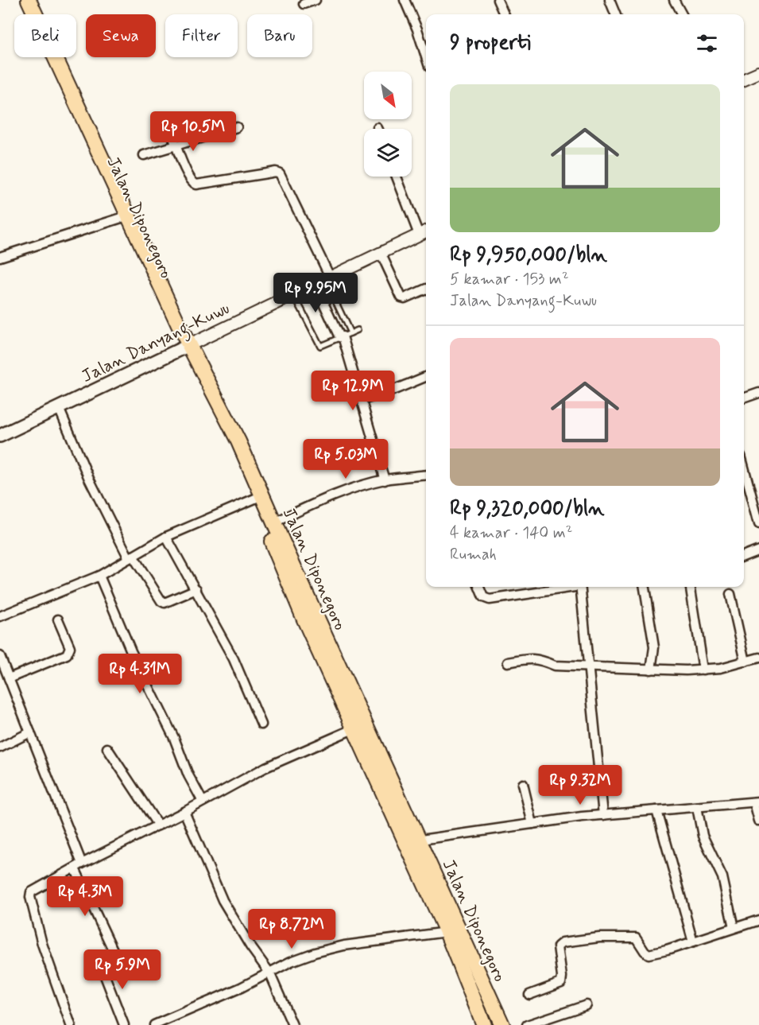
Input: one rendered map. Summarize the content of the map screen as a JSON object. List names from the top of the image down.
{
  "streets": {
    "main road": ["Jalan Diponegoro", "Jalan Danyang-Kuwu"]
  },
  "crossings": [
    ["Jalan Diponegoro", "Jalan Danyang-Kuwu"]
  ],
  "north": "bottom right",
  "page": {
    "chip": [
      "Beli",
      "Sewa",
      "Filter",
      "Baru"
    ],
    "heading": "9 properti",
    "list": [
      {
        "name": "Rp 9,950,000/bln",
        "note": "5 kamar · 153 m² · Jalan Danyang-Kuwu"
      },
      {
        "name": "Rp 9,320,000/bln",
        "note": "4 kamar · 140 m² · Rumah"
      }
    ],
    "price": [
      "Rp 10.5M",
      "Rp 9.95M",
      "Rp 12.9M",
      "Rp 5.03M",
      "Rp 4.31M",
      "Rp 9.32M",
      "Rp 4.3M",
      "Rp 8.72M",
      "Rp 5.9M"
    ]
  }
}
